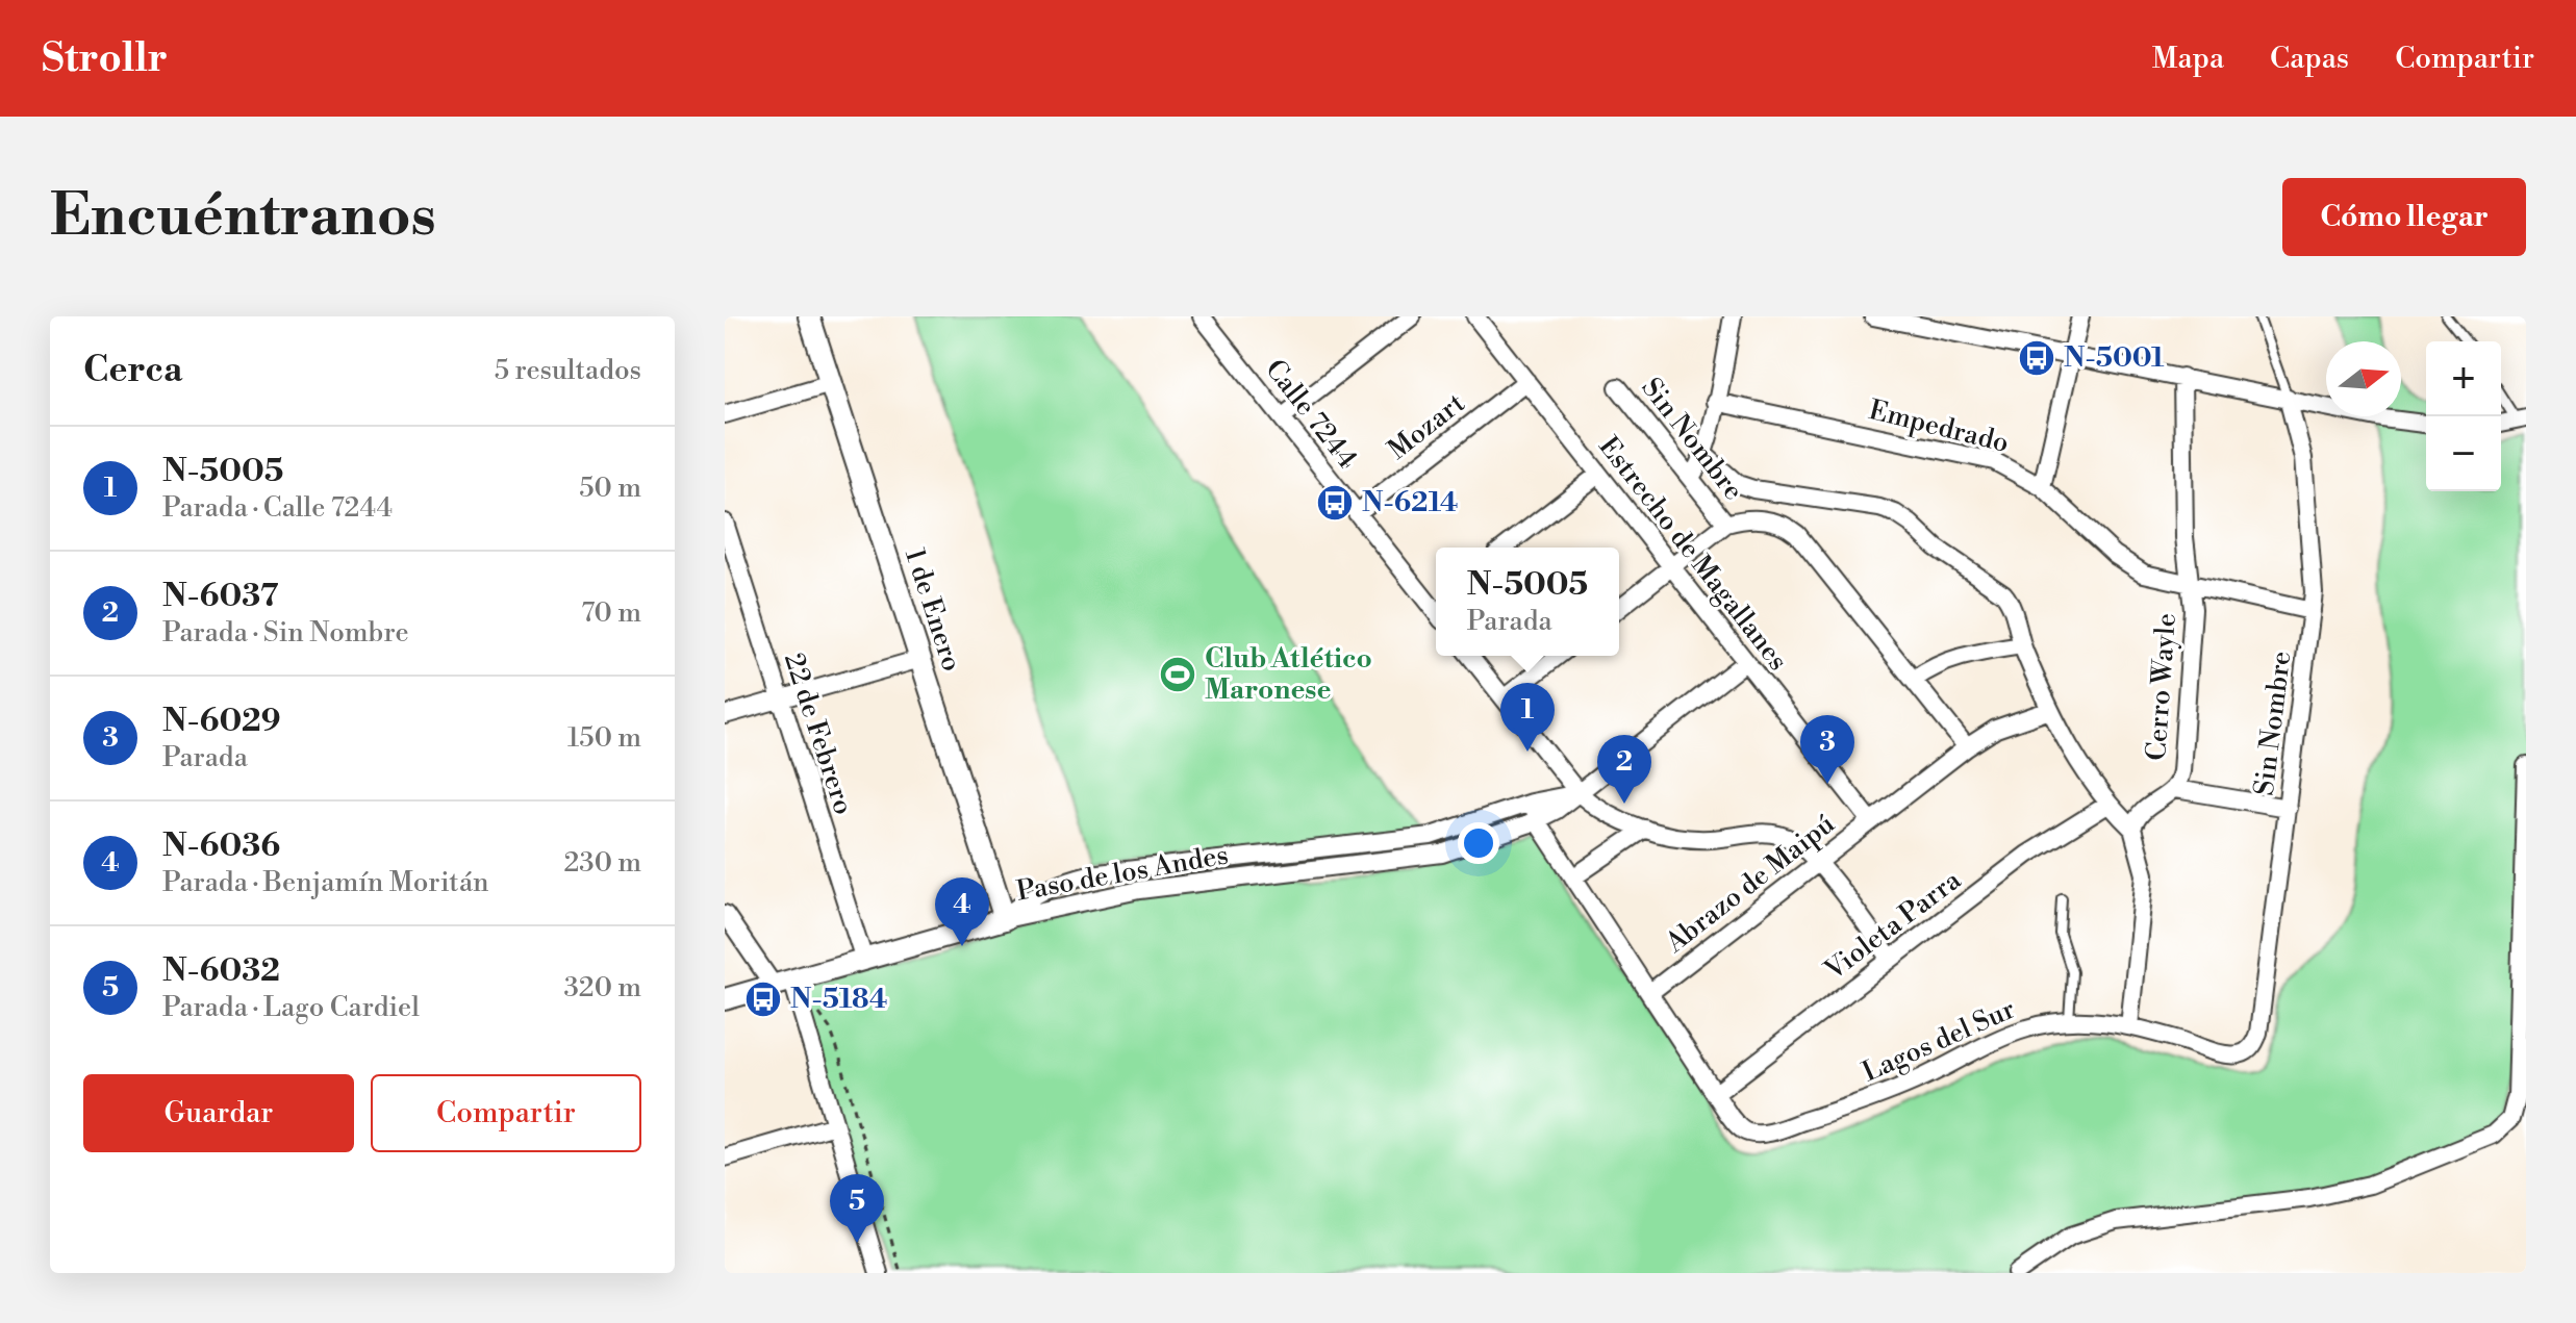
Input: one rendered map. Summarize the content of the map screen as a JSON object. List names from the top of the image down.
{
  "streets": {
    "street": [
      "Calle 7244",
      "Mozart",
      "Empedrado",
      "Sin Nombre",
      "Estrecho de Magallanes",
      "1 de Enero",
      "Cerro Wayle",
      "22 de Febrero",
      "Paso de los Andes",
      "Abrazo de Maipú",
      "Violeta Parra",
      "Lagos del Sur"
    ]
  },
  "crossings": [
    ["Calle 7244", "Mozart"],
    ["Mozart", "Estrecho de Magallanes"],
    ["Empedrado", "Sin Nombre"],
    ["Empedrado", "Cerro Wayle"],
    ["Sin Nombre", "Abrazo de Maipú"],
    ["Sin Nombre", "Lagos del Sur"],
    ["Estrecho de Magallanes", "Paso de los Andes"],
    ["Estrecho de Magallanes", "Abrazo de Maipú"],
    ["1 de Enero", "Paso de los Andes"],
    ["Violeta Parra", "Lagos del Sur"]
  ],
  "places": {
    "bus stop": ["N-5001", "N-6214", "N-5184"],
    "sports": ["Club Atlético Maronese"]
  },
  "north": "right",
  "page": {
    "header": "Strollr",
    "nav": ["Mapa", "Capas", "Compartir"],
    "buttons": [
      "Cómo llegar",
      ["Guardar", "Compartir"]
    ],
    "title": "Encuéntranos",
    "heading": ["Cerca", "5 resultados"],
    "map_buttons": ["+", "−"],
    "list": [
      {
        "mark": "1",
        "name": "N-5005",
        "note": "Parada · Calle 7244",
        "value": "50 m"
      },
      {
        "mark": "2",
        "name": "N-6037",
        "note": "Parada · Sin Nombre",
        "value": "70 m"
      },
      {
        "mark": "3",
        "name": "N-6029",
        "note": "Parada",
        "value": "150 m"
      },
      {
        "mark": "4",
        "name": "N-6036",
        "note": "Parada · Benjamín Moritán",
        "value": "230 m"
      },
      {
        "mark": "5",
        "name": "N-6032",
        "note": "Parada · Lago Cardiel",
        "value": "320 m"
      }
    ],
    "popup": ["N-5005", "Parada"],
    "pins": [
      "1",
      "3",
      "2",
      "4",
      "5"
    ]
  }
}
